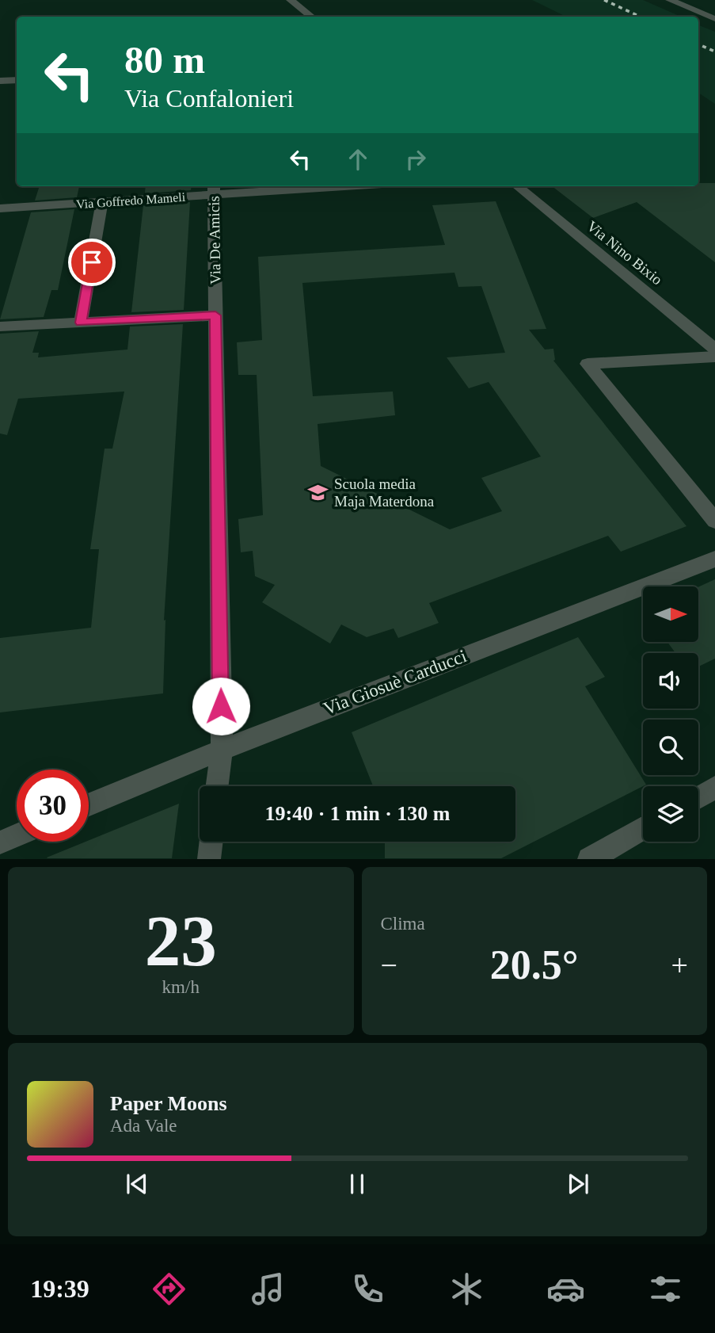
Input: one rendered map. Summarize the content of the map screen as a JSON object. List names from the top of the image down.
{
  "streets": {
    "street": [
      "Via Goffredo Mameli",
      "Via De Amicis",
      "Via Nino Bixio",
      "Via Giosuè Carducci"
    ]
  },
  "crossings": [
    ["Via Goffredo Mameli", "Via De Amicis"],
    ["Via De Amicis", "Via Giosuè Carducci"]
  ],
  "places": {
    "school or university": ["Scuola media Maja Materdona"]
  },
  "north": "right",
  "page": {
    "turn": ["80 m", "Via Confalonieri"],
    "limit": "30",
    "trip": "19:40 · 1 min · 130 m",
    "tile": [
      ["23", "km/h"],
      "Clima"
    ],
    "heat": ["−", "20.5°", "+"],
    "song": ["Paper Moons", "Ada Vale"],
    "tabs": "19:39"
  }
}
